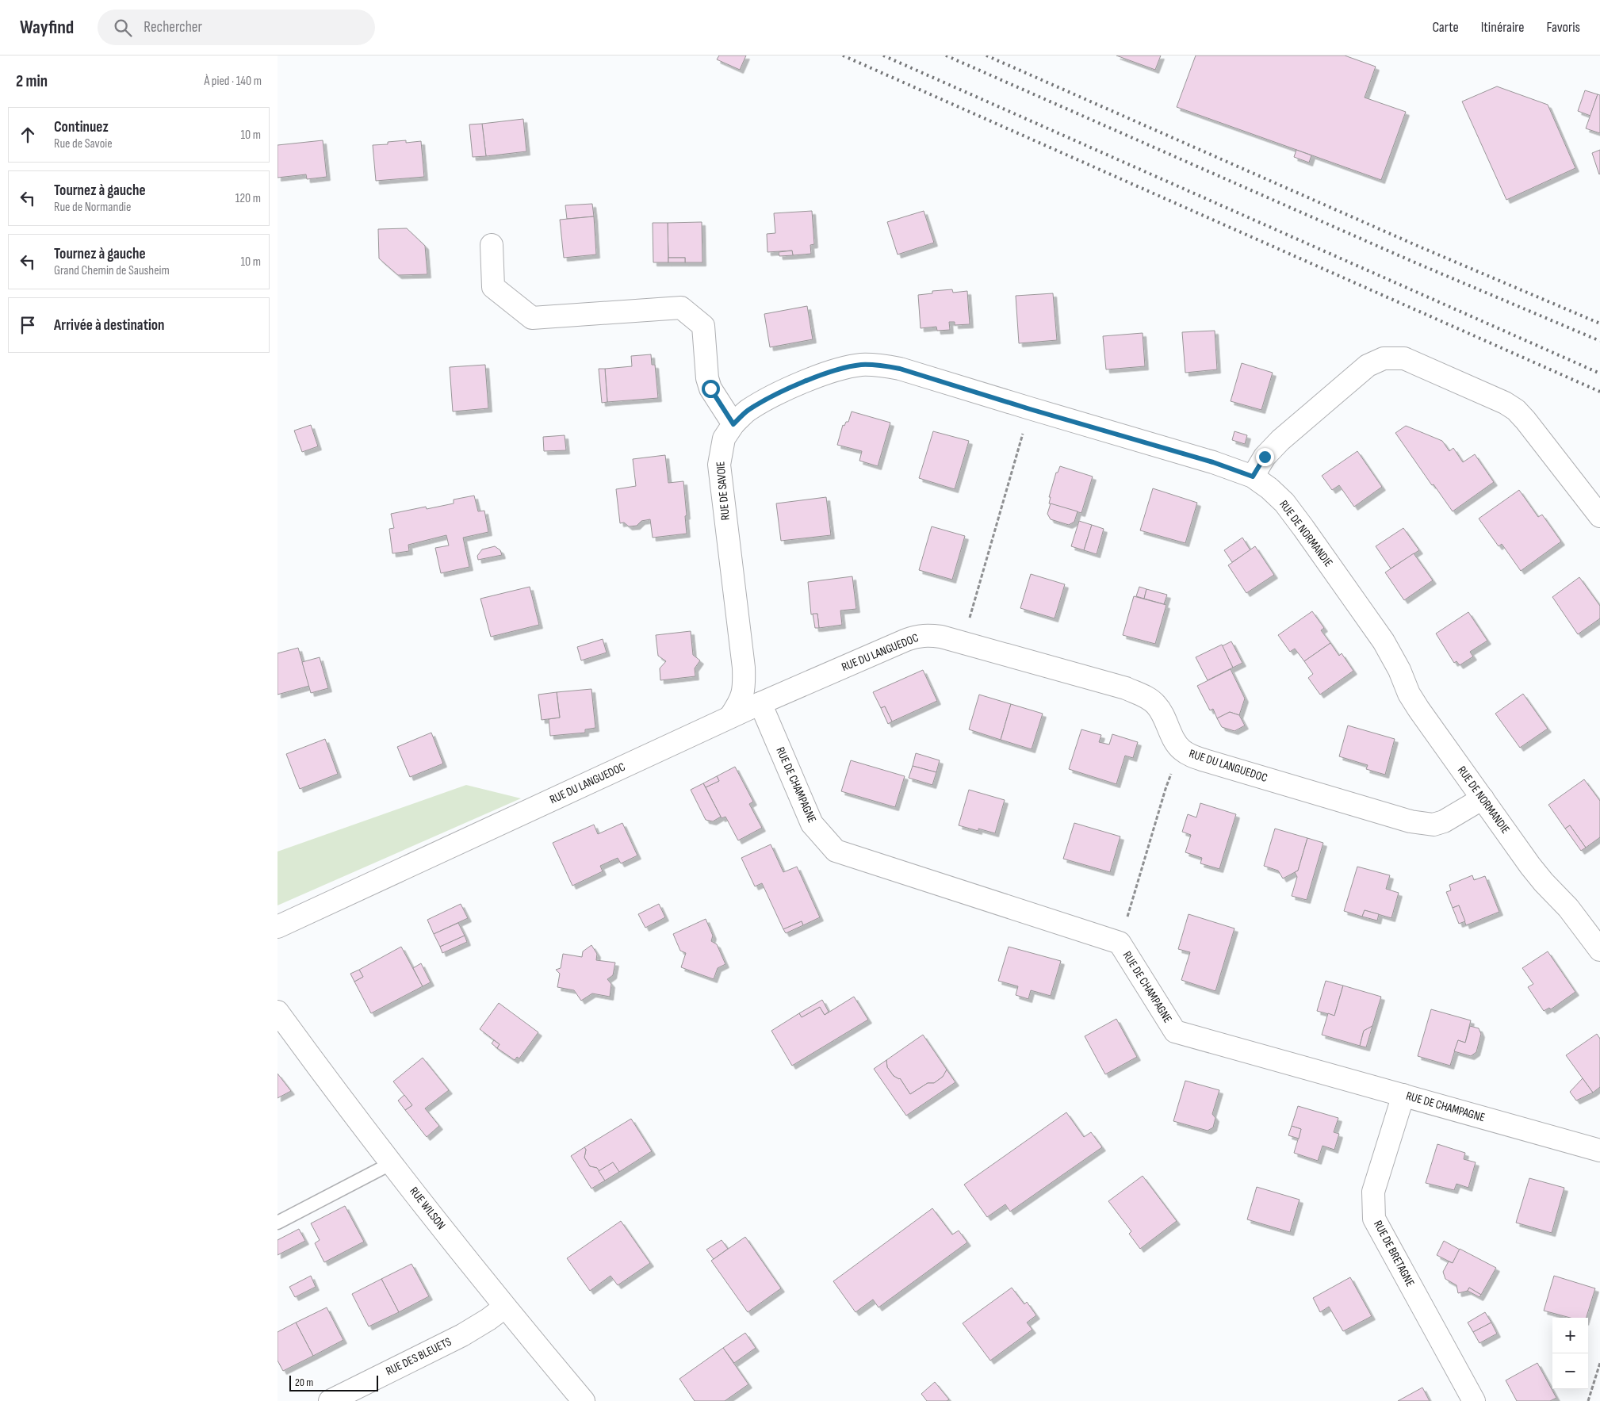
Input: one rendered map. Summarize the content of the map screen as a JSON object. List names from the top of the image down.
{
  "streets": {
    "street": [
      "RUE DE SAVOIE",
      "RUE DE NORMANDIE",
      "RUE DU LANGUEDOC",
      "RUE DE CHAMPAGNE",
      "RUE WILSON",
      "RUE DE BRETAGNE",
      "RUE DES BLEUETS"
    ]
  },
  "crossings": [
    ["RUE DE SAVOIE", "RUE DE NORMANDIE"],
    ["RUE DE SAVOIE", "RUE DU LANGUEDOC"],
    ["RUE DE NORMANDIE", "RUE DU LANGUEDOC"],
    ["RUE DU LANGUEDOC", "RUE DE CHAMPAGNE"],
    ["RUE DE CHAMPAGNE", "RUE DE BRETAGNE"],
    ["RUE WILSON", "RUE DES BLEUETS"]
  ],
  "scale_bar": "20 m",
  "page": {
    "header": "Wayfind",
    "search": "Rechercher",
    "nav": ["Carte", "Itinéraire", "Favoris"],
    "heading": ["2 min", "À pied · 140 m"],
    "list": [
      ["Continuez", "Rue de Savoie", "10 m"],
      ["Tournez à gauche", "Rue de Normandie", "120 m"],
      ["Tournez à gauche", "Grand Chemin de Sausheim", "10 m"],
      "Arrivée à destination"
    ],
    "map_buttons": ["+", "−"],
    "scale": "20 m"
  }
}
